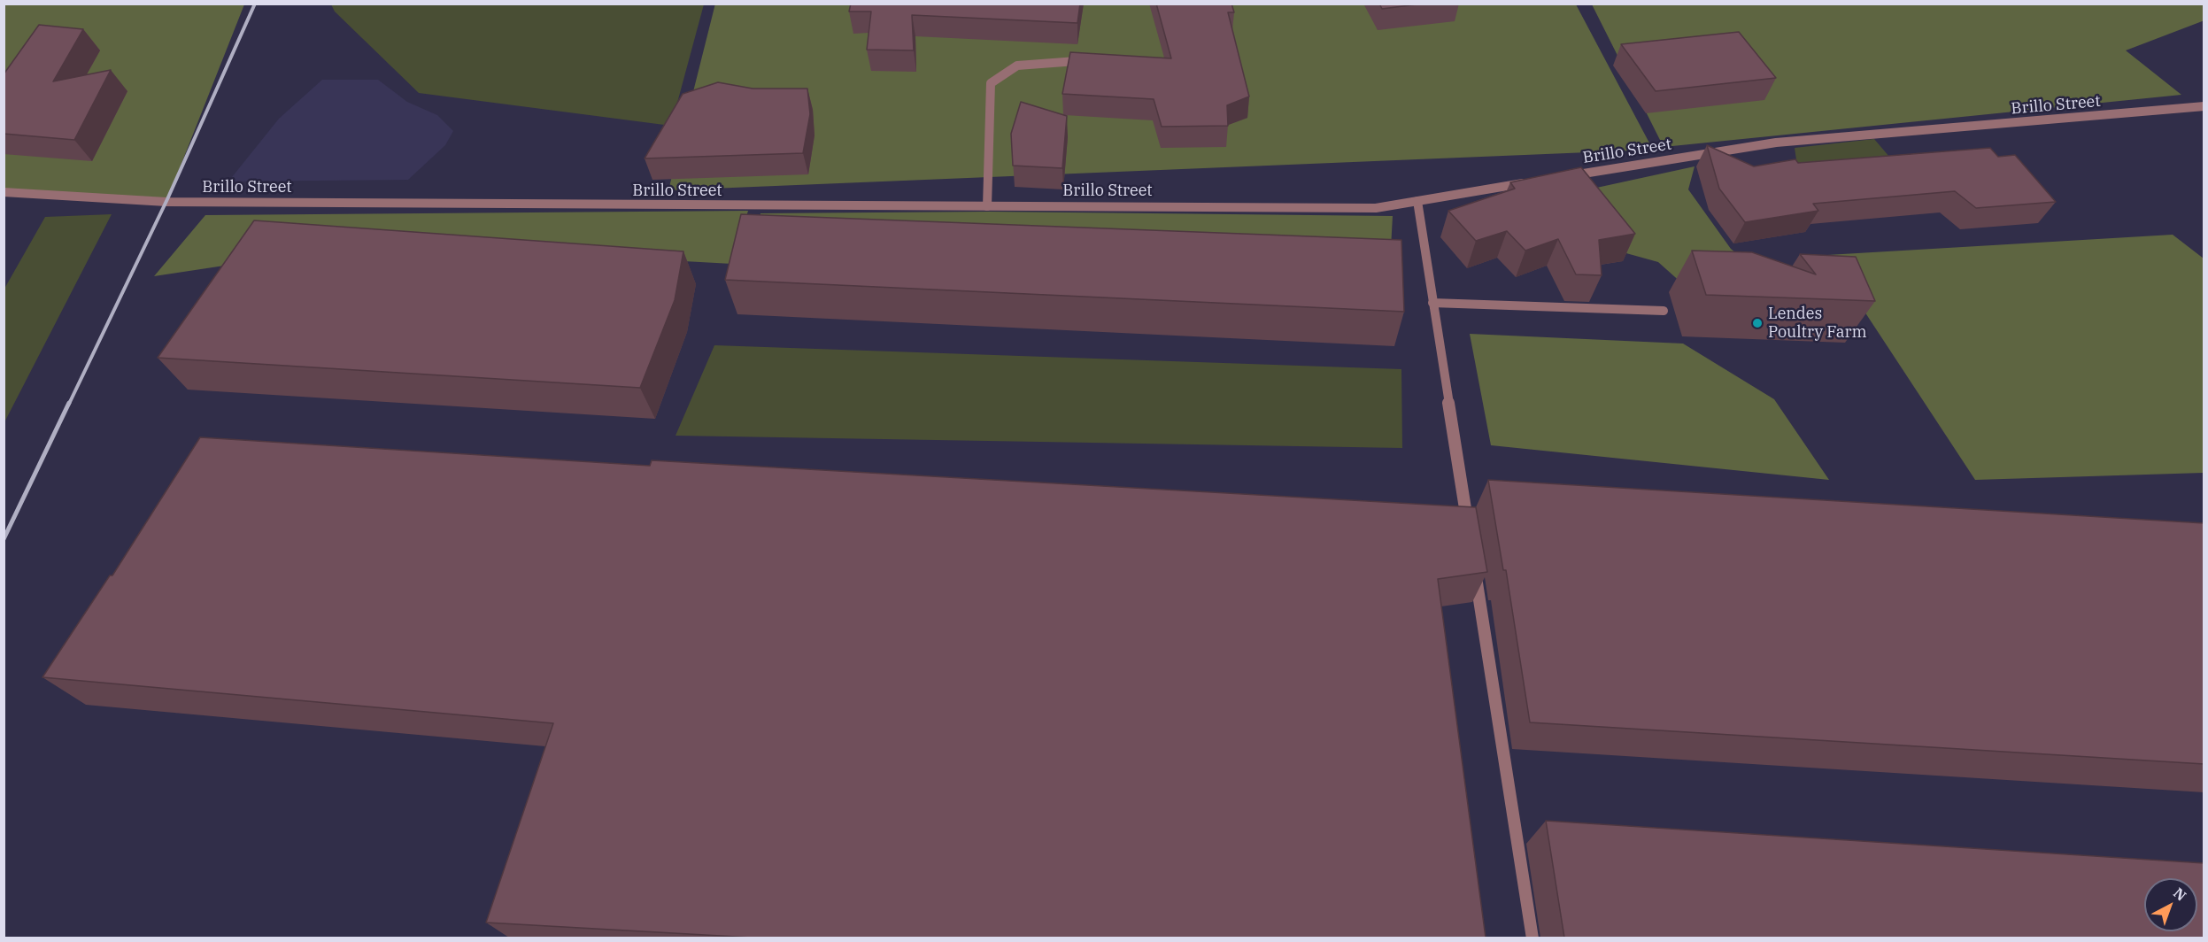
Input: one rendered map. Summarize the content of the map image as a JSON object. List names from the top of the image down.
{
  "streets": {
    "street": ["Brillo Street"]
  },
  "places": ["Lendes Poultry Farm"],
  "north": "top right"
}
